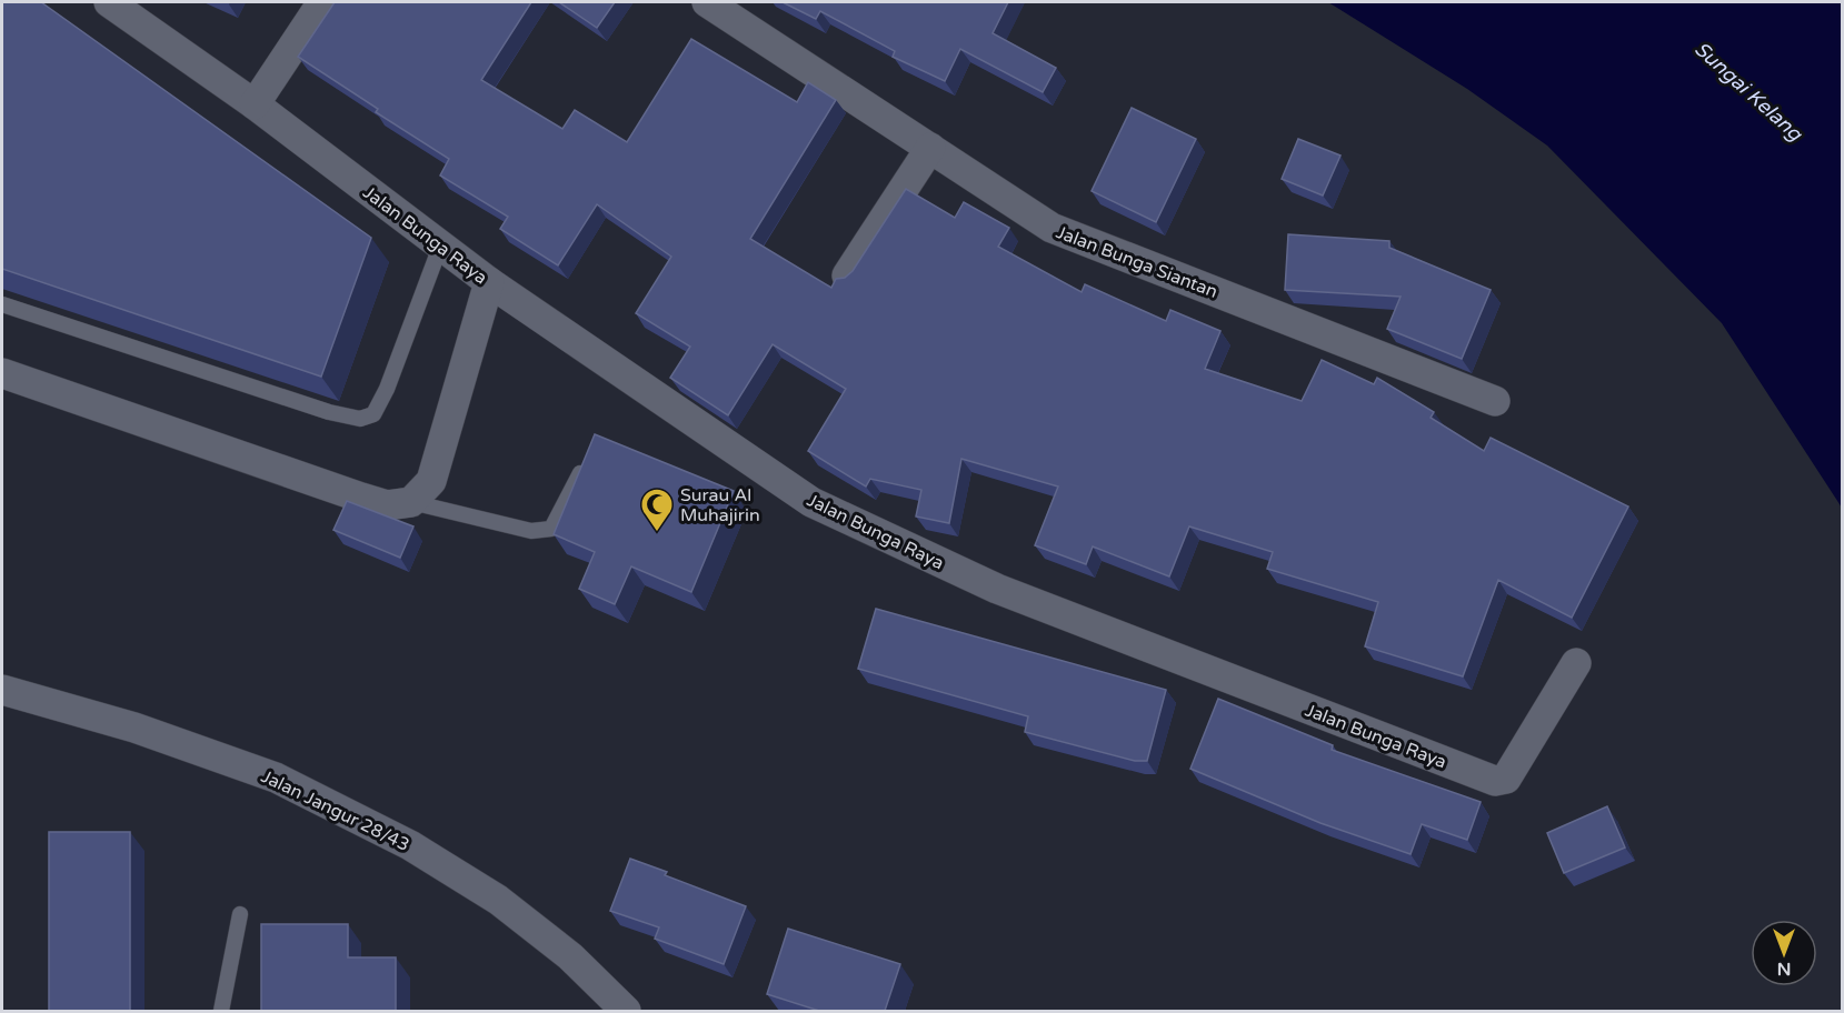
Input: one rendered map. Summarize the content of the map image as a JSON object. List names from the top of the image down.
{
  "streets": {
    "street": ["Jalan Bunga Raya", "Jalan Bunga Siantan", "Jalan Jangur 28/43"]
  },
  "water": ["Sungai Kelang"],
  "places": {
    "mosque": ["Surau Al Muhajirin"]
  },
  "north": "bottom"
}
